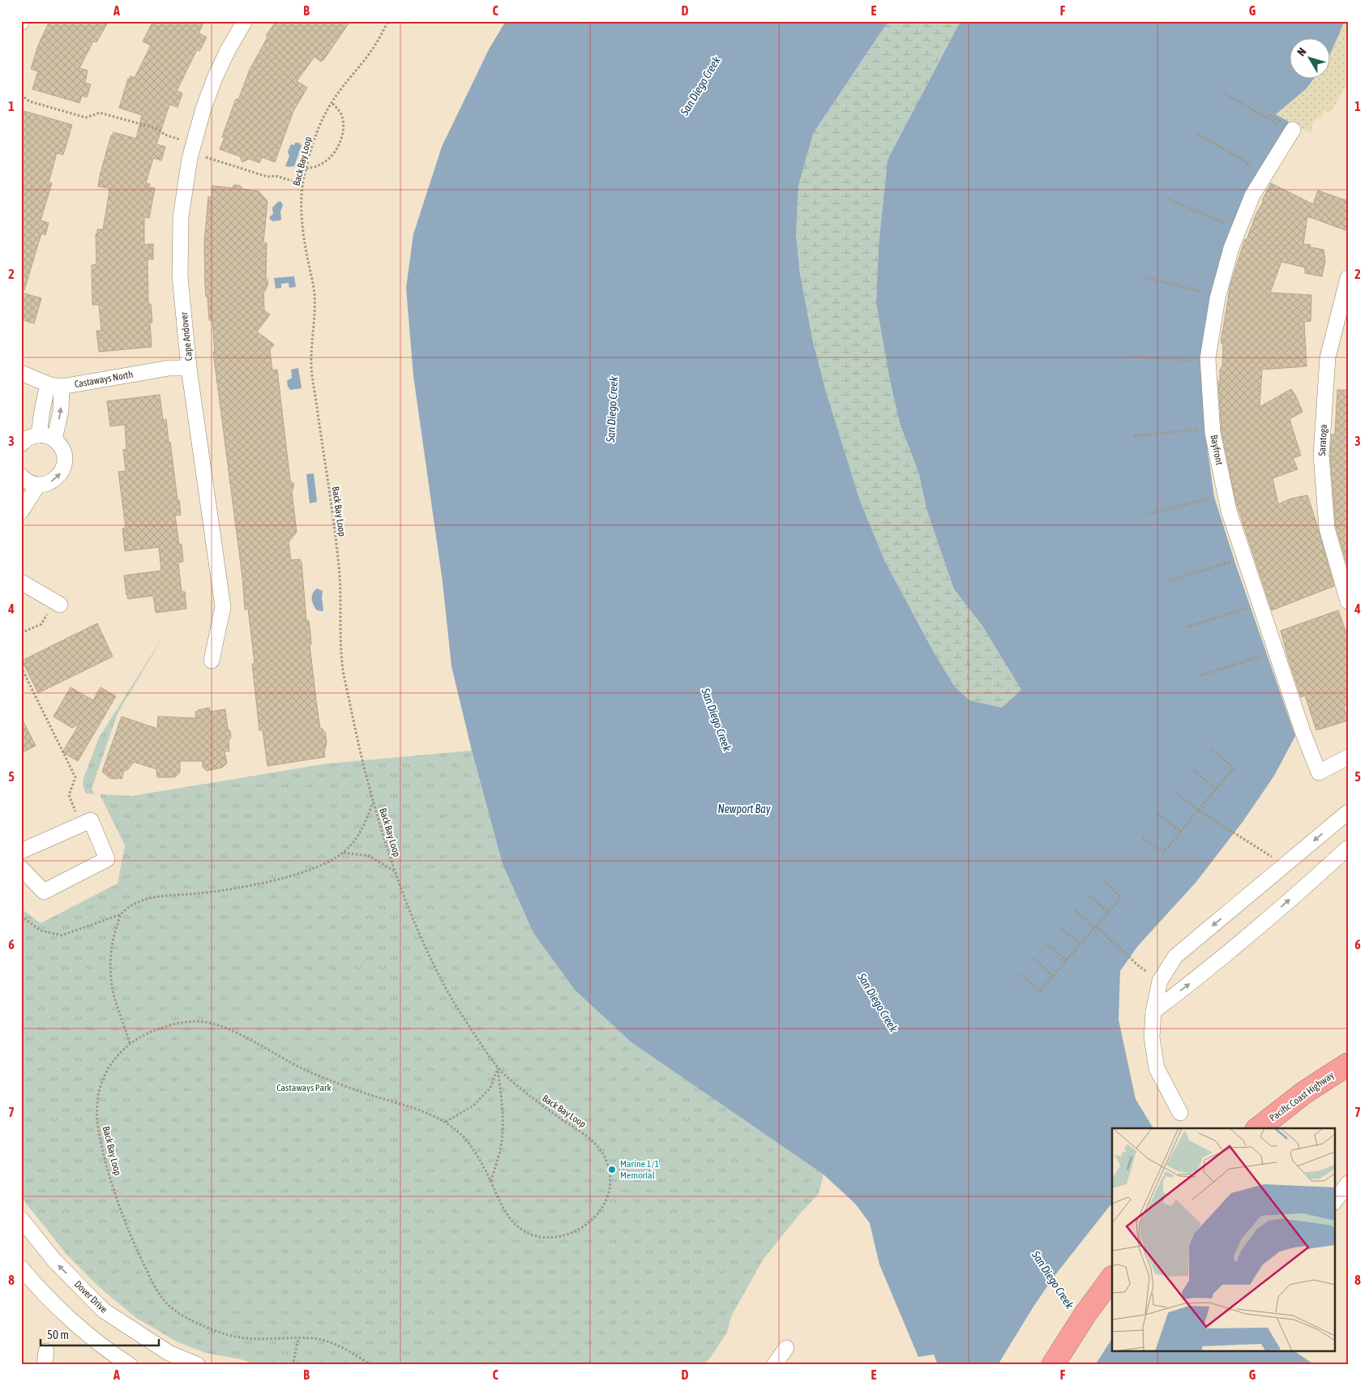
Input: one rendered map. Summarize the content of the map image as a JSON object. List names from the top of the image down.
{
  "streets": {
    "highway": ["Pacific Coast Highway"],
    "street": [
      "Cape Andover",
      "Castaways North",
      "Saratoga",
      "Bayfront",
      "Dover Drive"
    ],
    "path": ["Back Bay Loop"]
  },
  "crossings": [
    ["Cape Andover", "Castaways North"]
  ],
  "water": ["San Diego Creek", "Newport Bay"],
  "parks": ["Castaways Park"],
  "places": ["Marine 1/1 Memorial"],
  "scale_bar": "50 m",
  "north": "top left",
  "grid": {
    "columns": [
      "A",
      "B",
      "C",
      "D",
      "E",
      "F",
      "G"
    ],
    "rows": [
      "1",
      "2",
      "3",
      "4",
      "5",
      "6",
      "7",
      "8"
    ]
  }
}
